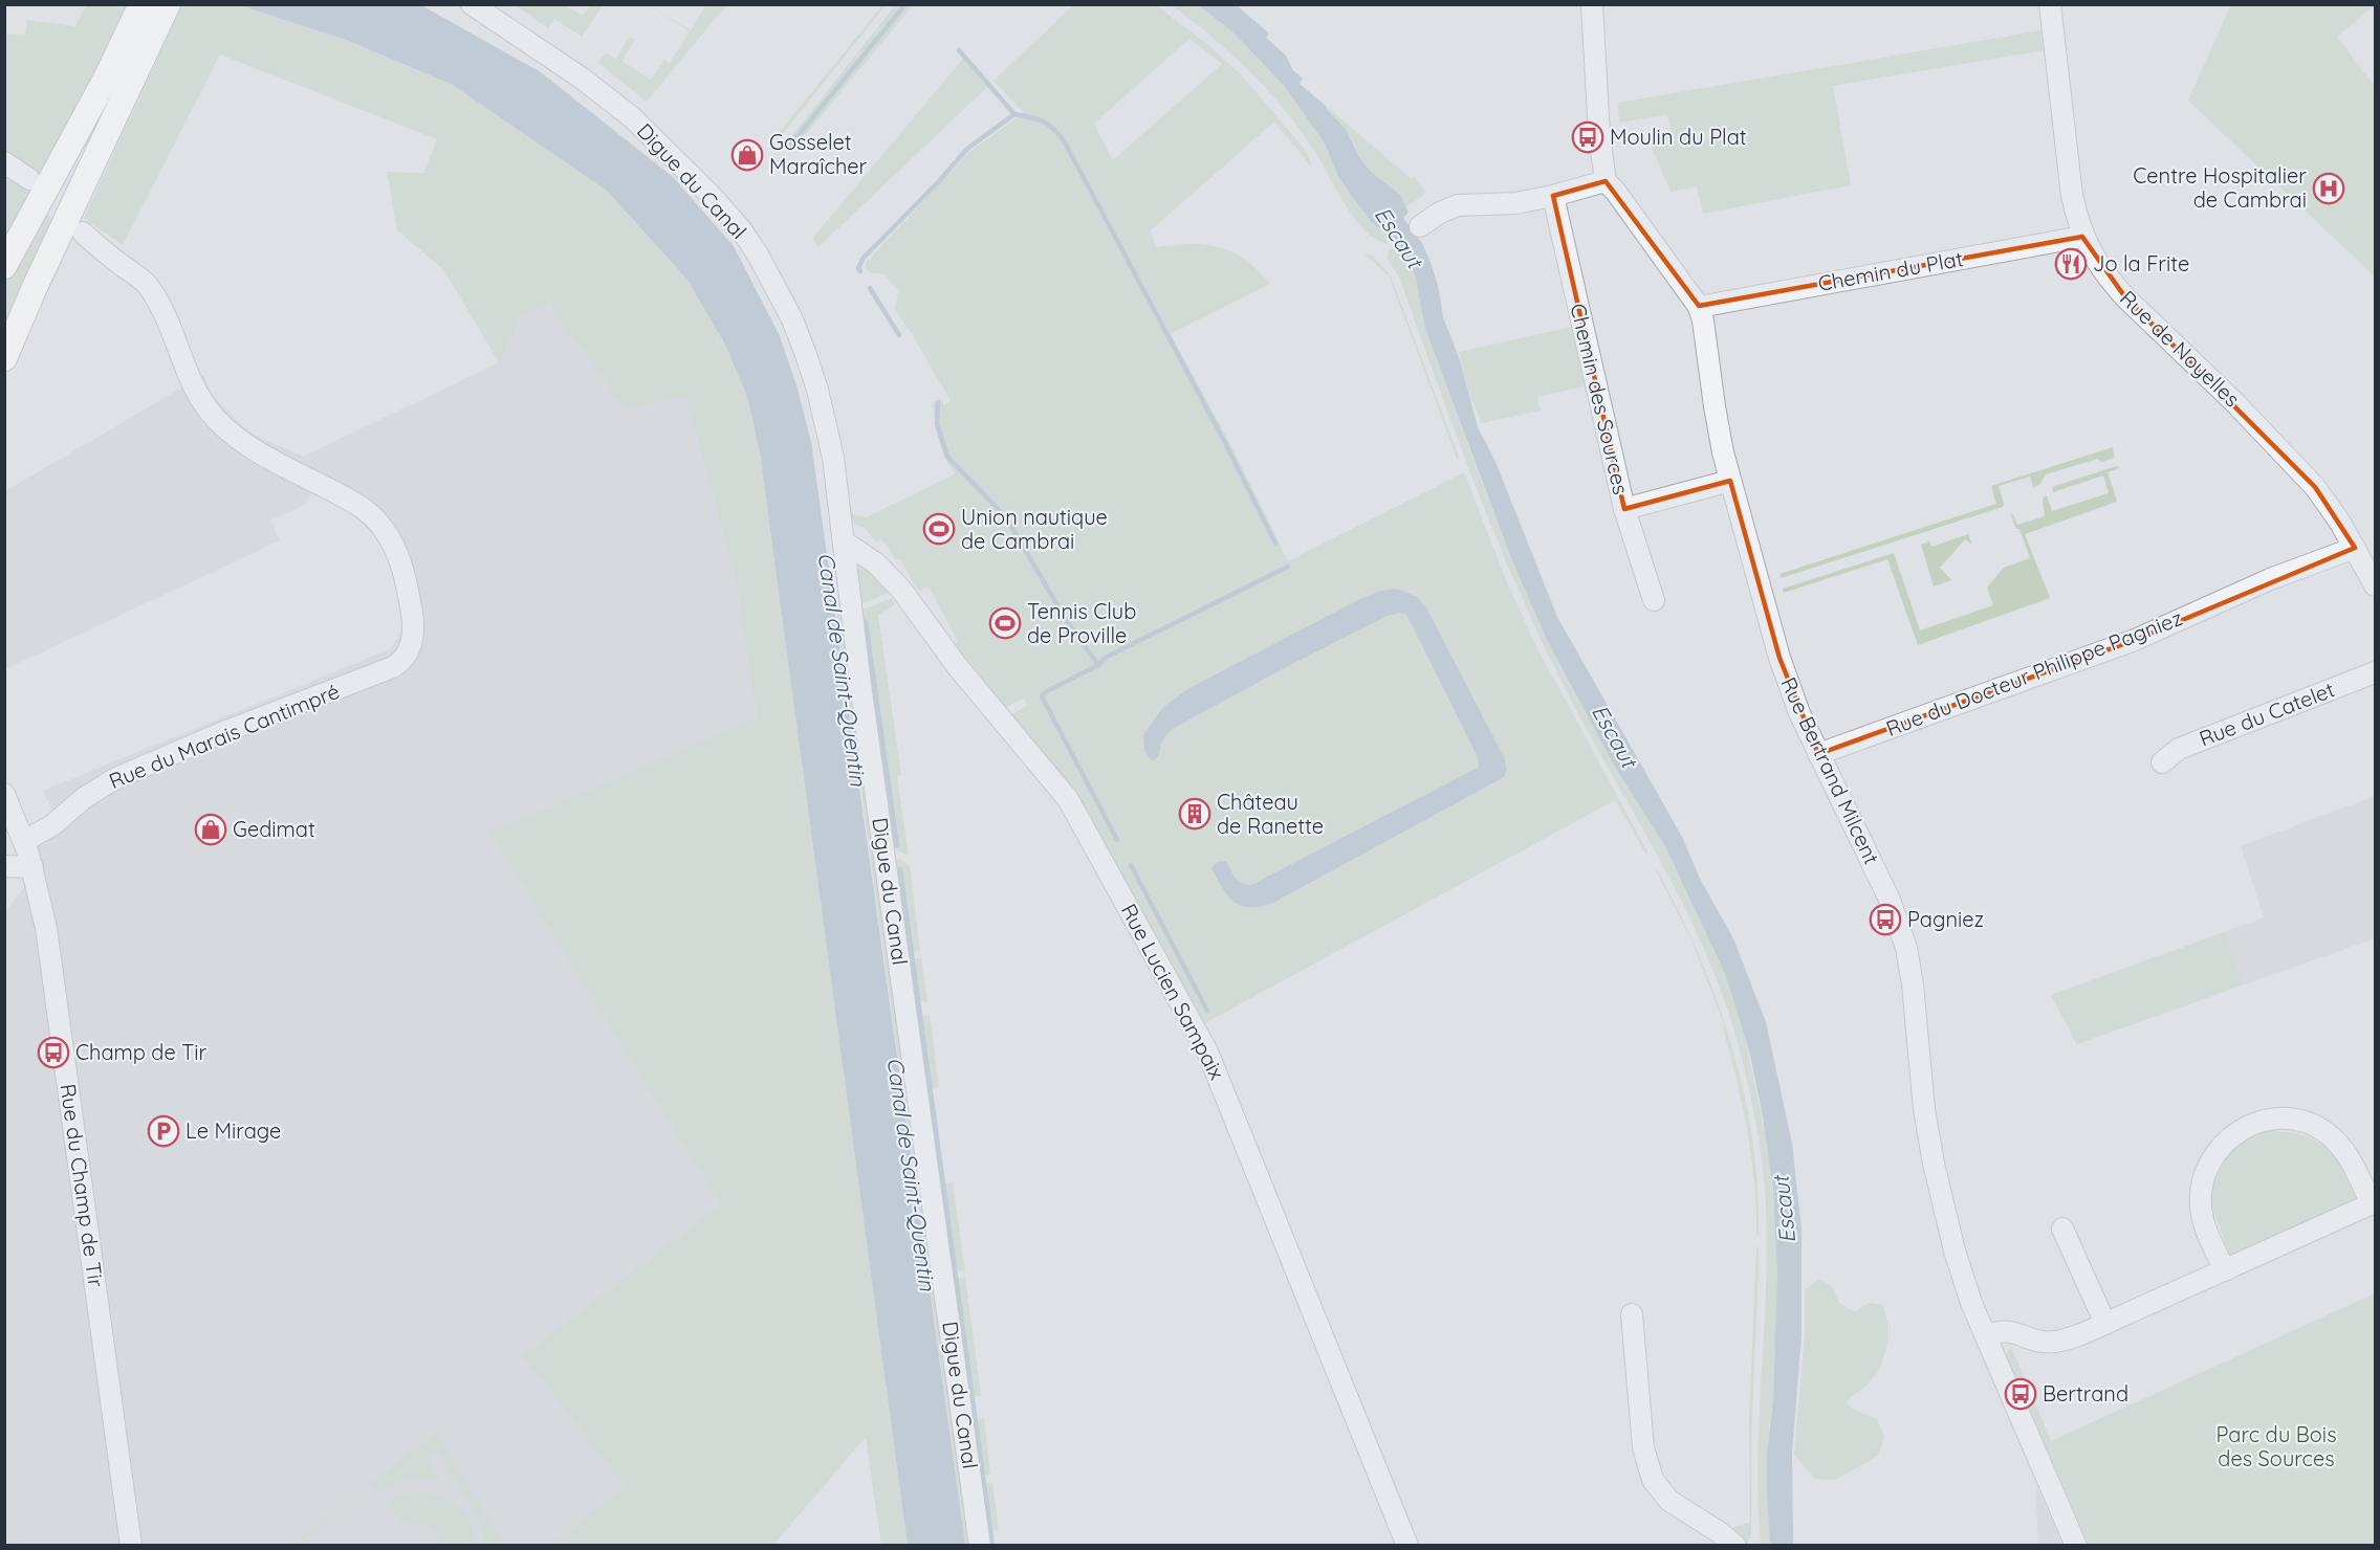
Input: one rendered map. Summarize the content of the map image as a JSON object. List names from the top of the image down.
{
  "streets": {
    "street": [
      "Digue du Canal",
      "Chemin du Plat",
      "Rue de Noyelles",
      "Chemin des Sources",
      "Rue du Docteur Philippe Pagniez",
      "Rue du Catelet",
      "Rue du Marais Cantimpré",
      "Rue Bertrand Milcent",
      "Rue Lucien Sampaix",
      "Rue du Champ de Tir"
    ]
  },
  "crossings": [
    ["Digue du Canal", "Rue Lucien Sampaix"],
    ["Chemin du Plat", "Rue de Noyelles"],
    ["Chemin du Plat", "Rue Bertrand Milcent"],
    ["Rue de Noyelles", "Rue du Docteur Philippe Pagniez"],
    ["Rue du Docteur Philippe Pagniez", "Rue Bertrand Milcent"],
    ["Rue du Marais Cantimpré", "Rue du Champ de Tir"]
  ],
  "water": ["Escaut", "Canal de Saint-Quentin"],
  "parks": ["Parc du Bois des Sources"],
  "places": {
    "bus stop": [
      "Moulin du Plat",
      "Pagniez",
      "Champ de Tir",
      "Bertrand"
    ],
    "shop": ["Gosselet Maraîcher", "Gedimat"],
    "hospital": ["Centre Hospitalier de Cambrai"],
    "restaurant": ["Jo la Frite"],
    "sports": ["Union nautique de Cambrai", "Tennis Club de Proville"],
    "building": ["Château de Ranette"],
    "parking": ["Le Mirage"]
  }
}
